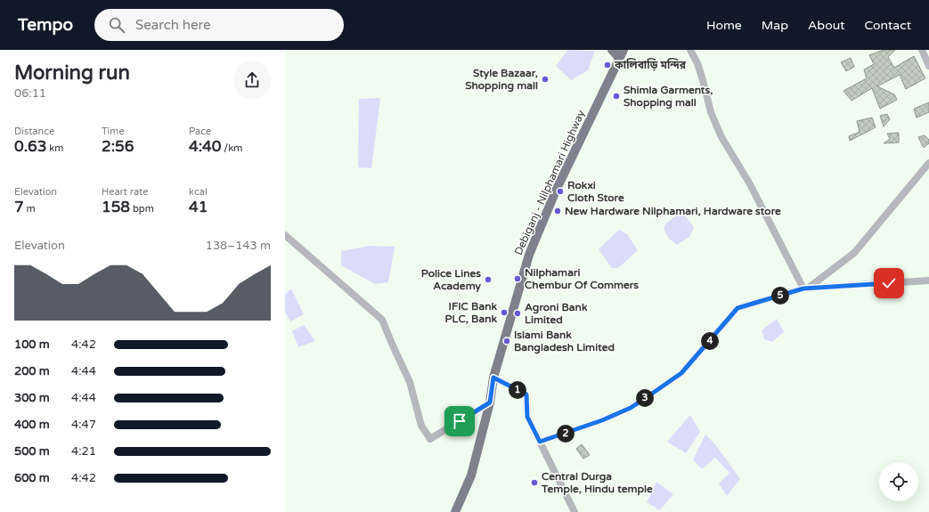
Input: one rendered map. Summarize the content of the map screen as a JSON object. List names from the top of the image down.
{
  "streets": {
    "main road": ["Debiganj - Nilphamari Highway"]
  },
  "places": [
    "কালিবাড়ি মন্দির",
    "Style Bazaar, Shopping mall",
    "Shimla Garments, Shopping mall",
    "Rokxi Cloth Store",
    "New Hardware Nilphamari, Hardware store",
    "Nilphamari Chembur Of Commers",
    "Police Lines Academy",
    "IFIC Bank PLC, Bank",
    "Agroni Bank Limited",
    "Islami Bank Bangladesh Limited",
    "Central Durga Temple, Hindu temple"
  ],
  "page": {
    "header": "Tempo",
    "search": "Search here",
    "nav": [
      "Home",
      "Map",
      "About",
      "Contact"
    ],
    "heading": ["Morning run", "06:11"],
    "stats": [
      ["Distance", "0.63 km"],
      ["Time", "2:56"],
      ["Pace", "4:40 /km"],
      ["Elevation", "7 m"],
      ["Heart rate", "158 bpm"],
      ["kcal", "41"]
    ],
    "chart": ["Elevation", "138–143 m"],
    "pins": [
      "5",
      "4",
      "1",
      "3",
      "2"
    ],
    "list": [
      {
        "name": "100 m",
        "note": "4:42"
      },
      {
        "name": "200 m",
        "note": "4:44"
      },
      {
        "name": "300 m",
        "note": "4:44"
      },
      {
        "name": "400 m",
        "note": "4:47"
      },
      {
        "name": "500 m",
        "note": "4:21"
      },
      {
        "name": "600 m",
        "note": "4:42"
      }
    ]
  }
}
